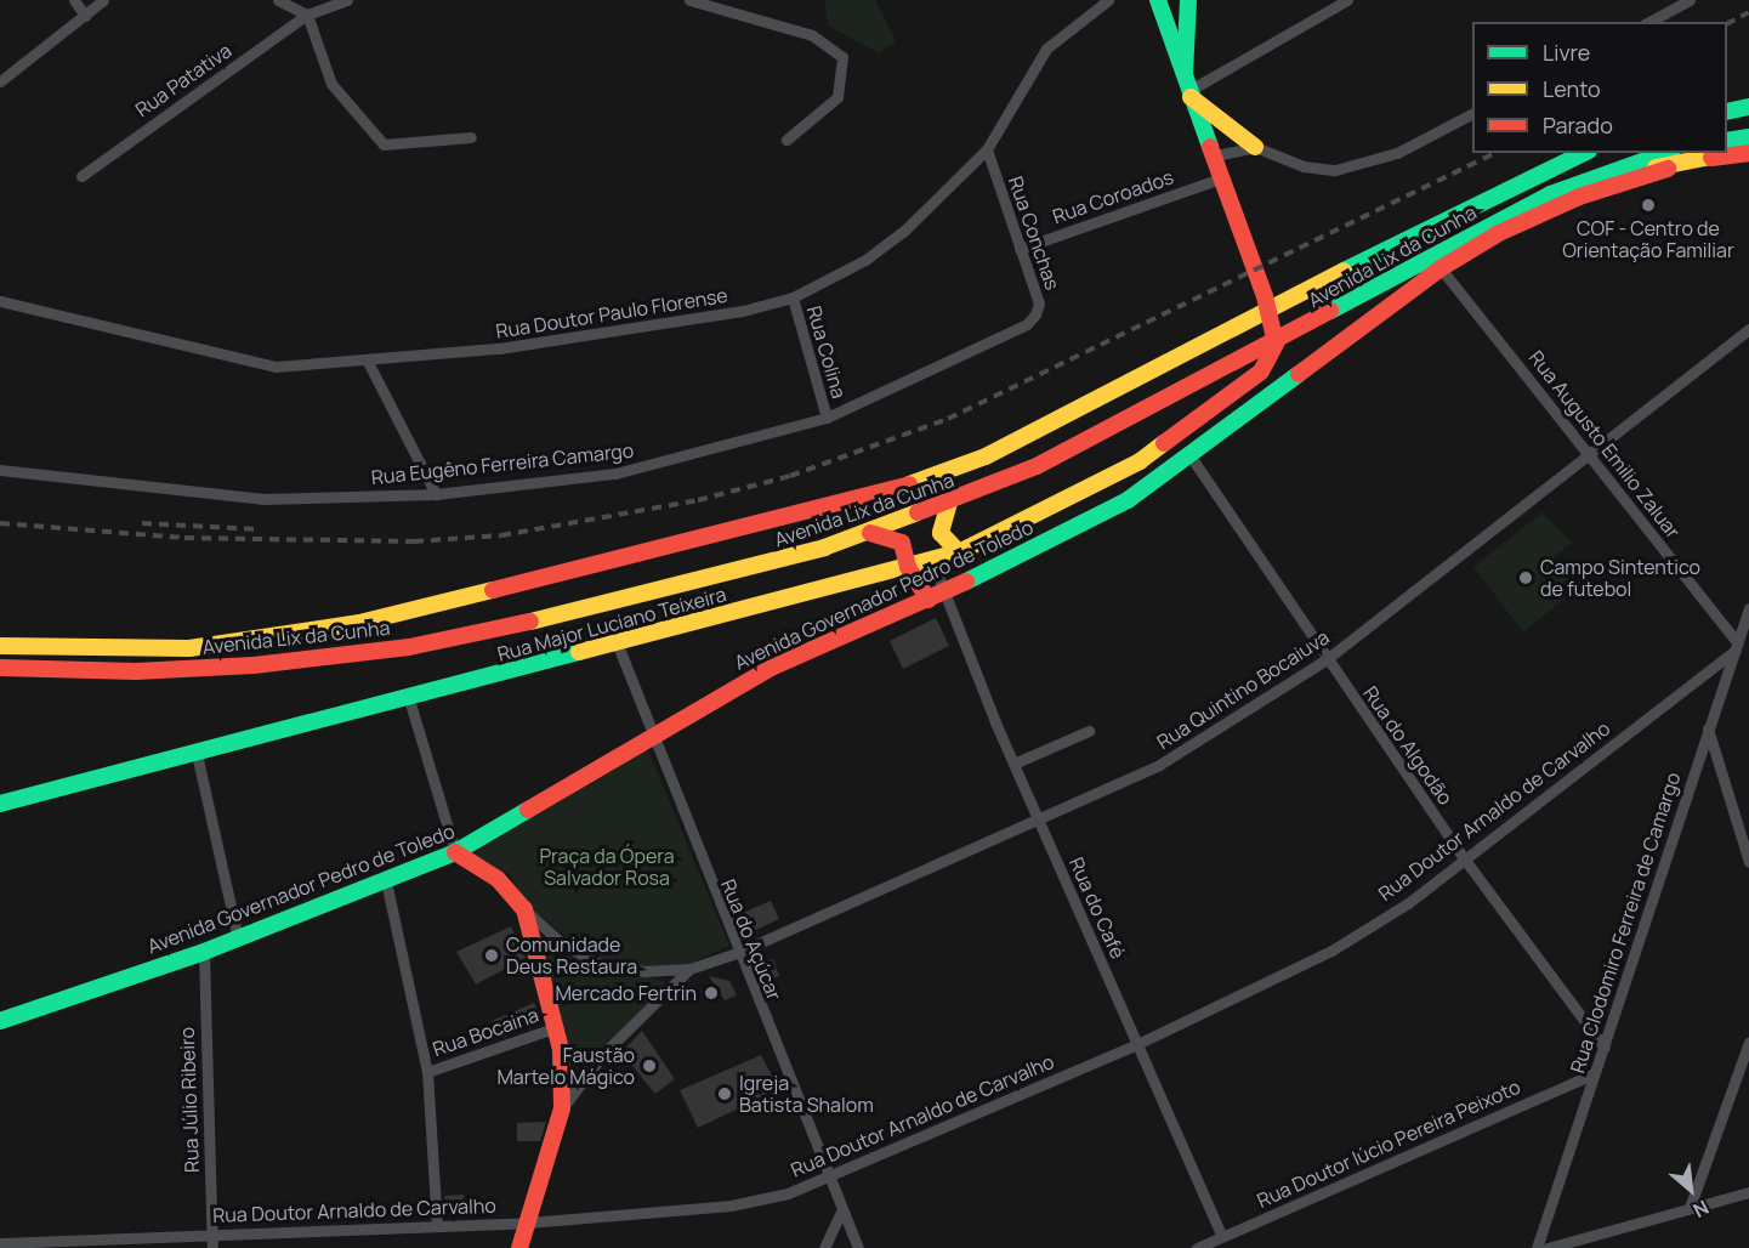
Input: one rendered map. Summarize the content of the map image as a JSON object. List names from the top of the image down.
{
  "streets": {
    "main road": ["Avenida Lix da Cunha", "Avenida Governador Pedro de Toledo", "Rua Major Luciano Teixeira"],
    "street": [
      "Rua Patativa",
      "Rua Coroados",
      "Rua Conchas",
      "Rua Doutor Paulo Florense",
      "Rua Colina",
      "Rua Augusto Emilio Zaluar",
      "Rua Eugêno Ferreira Camargo",
      "Rua Quintino Bocaiuva",
      "Rua do Algodão",
      "Rua Doutor Arnaldo de Carvalho",
      "Rua do Café",
      "Rua Clodomiro Ferreira de Camargo",
      "Rua do Açúcar",
      "Rua Bocaina",
      "Rua Júlio Ribeiro",
      "Rua Doutor lúcio Pereira Peixoto"
    ]
  },
  "crossings": [
    ["Rua Coroados", "Rua Conchas"],
    ["Rua Coroados", "Rua Major Luciano Teixeira"],
    ["Rua Conchas", "Rua Doutor Paulo Florense"],
    ["Rua Conchas", "Rua Eugêno Ferreira Camargo"],
    ["Rua Doutor Paulo Florense", "Rua Colina"],
    ["Rua Colina", "Rua Eugêno Ferreira Camargo"],
    ["Rua Augusto Emilio Zaluar", "Avenida Governador Pedro de Toledo"],
    ["Rua Augusto Emilio Zaluar", "Rua Quintino Bocaiuva"],
    ["Rua Augusto Emilio Zaluar", "Rua Doutor Arnaldo de Carvalho"],
    ["Rua Augusto Emilio Zaluar", "Rua Clodomiro Ferreira de Camargo"],
    ["Avenida Governador Pedro de Toledo", "Rua Major Luciano Teixeira"],
    ["Avenida Governador Pedro de Toledo", "Rua do Algodão"],
    ["Avenida Governador Pedro de Toledo", "Rua do Café"],
    ["Avenida Governador Pedro de Toledo", "Rua do Açúcar"],
    ["Avenida Governador Pedro de Toledo", "Rua Júlio Ribeiro"],
    ["Rua Major Luciano Teixeira", "Rua do Café"],
    ["Rua Major Luciano Teixeira", "Rua do Açúcar"],
    ["Rua Quintino Bocaiuva", "Rua do Algodão"],
    ["Rua Quintino Bocaiuva", "Rua do Café"],
    ["Rua Quintino Bocaiuva", "Rua do Açúcar"],
    ["Rua do Algodão", "Rua Doutor Arnaldo de Carvalho"],
    ["Rua do Algodão", "Rua Clodomiro Ferreira de Camargo"],
    ["Rua Doutor Arnaldo de Carvalho", "Rua do Café"],
    ["Rua Doutor Arnaldo de Carvalho", "Rua Clodomiro Ferreira de Camargo"],
    ["Rua Doutor Arnaldo de Carvalho", "Rua do Açúcar"],
    ["Rua Doutor Arnaldo de Carvalho", "Rua Júlio Ribeiro"],
    ["Rua do Café", "Rua Doutor lúcio Pereira Peixoto"],
    ["Rua Clodomiro Ferreira de Camargo", "Rua Doutor lúcio Pereira Peixoto"]
  ],
  "parks": ["Praça da Ópera Salvador Rosa"],
  "places": [
    "COF - Centro de Orientação Familiar",
    "Campo Sintentico de futebol",
    "Comunidade Deus Restaura",
    "Mercado Fertrin",
    "Faustão Martelo Mágico",
    "Igreja Batista Shalom"
  ],
  "legend": ["Livre", "Lento", "Parado"],
  "north": "bottom right"
}
